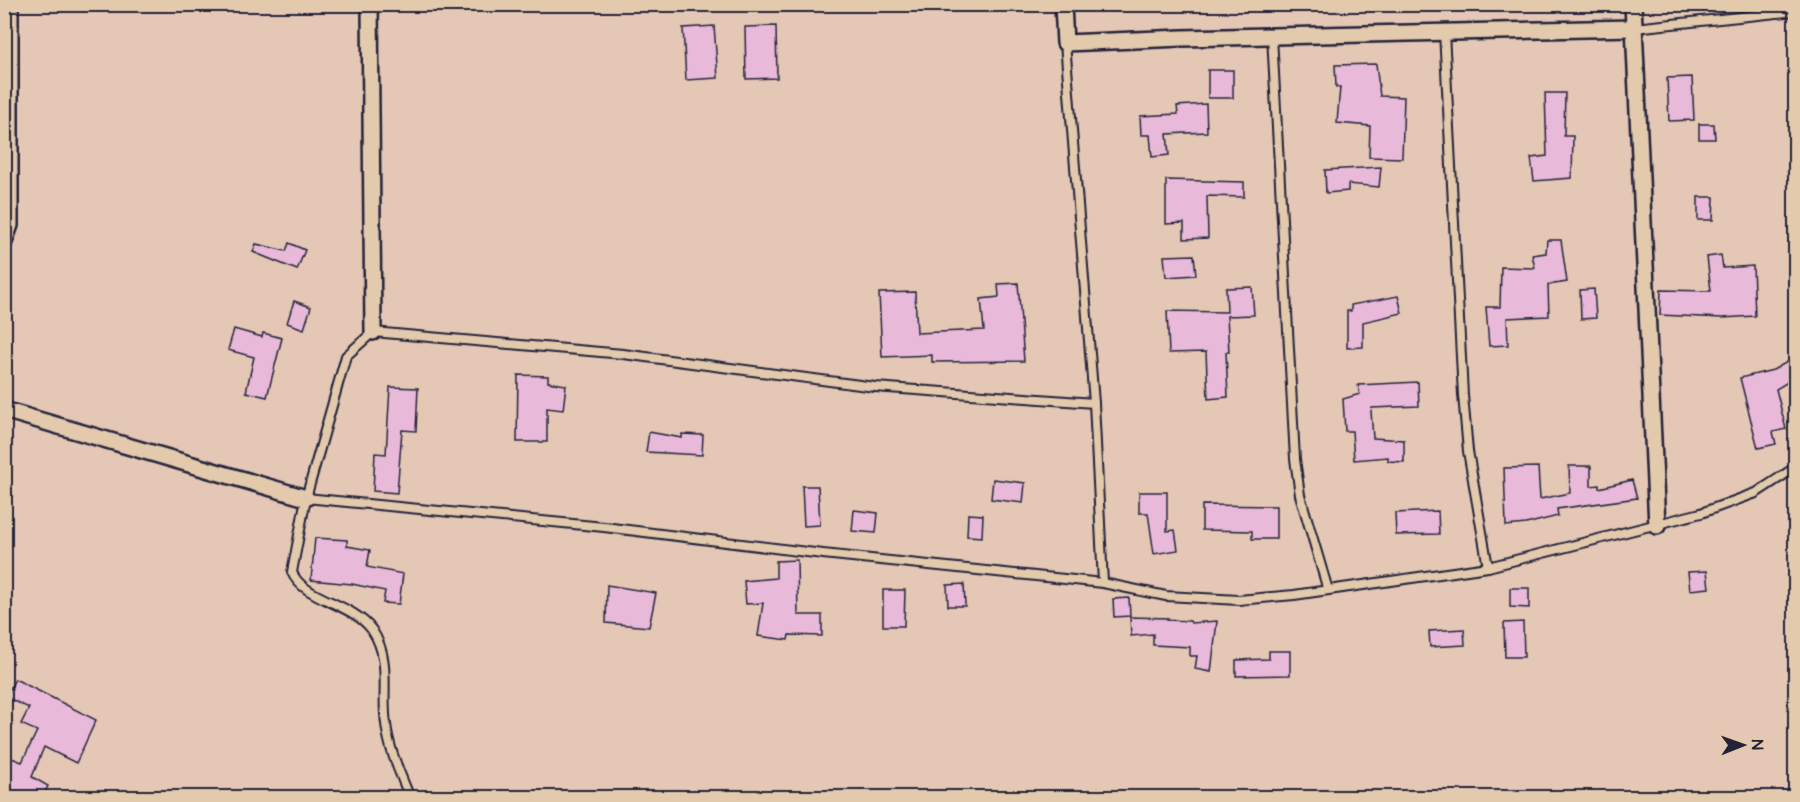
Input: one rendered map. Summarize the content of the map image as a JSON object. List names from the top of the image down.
{
  "north": "right"
}
